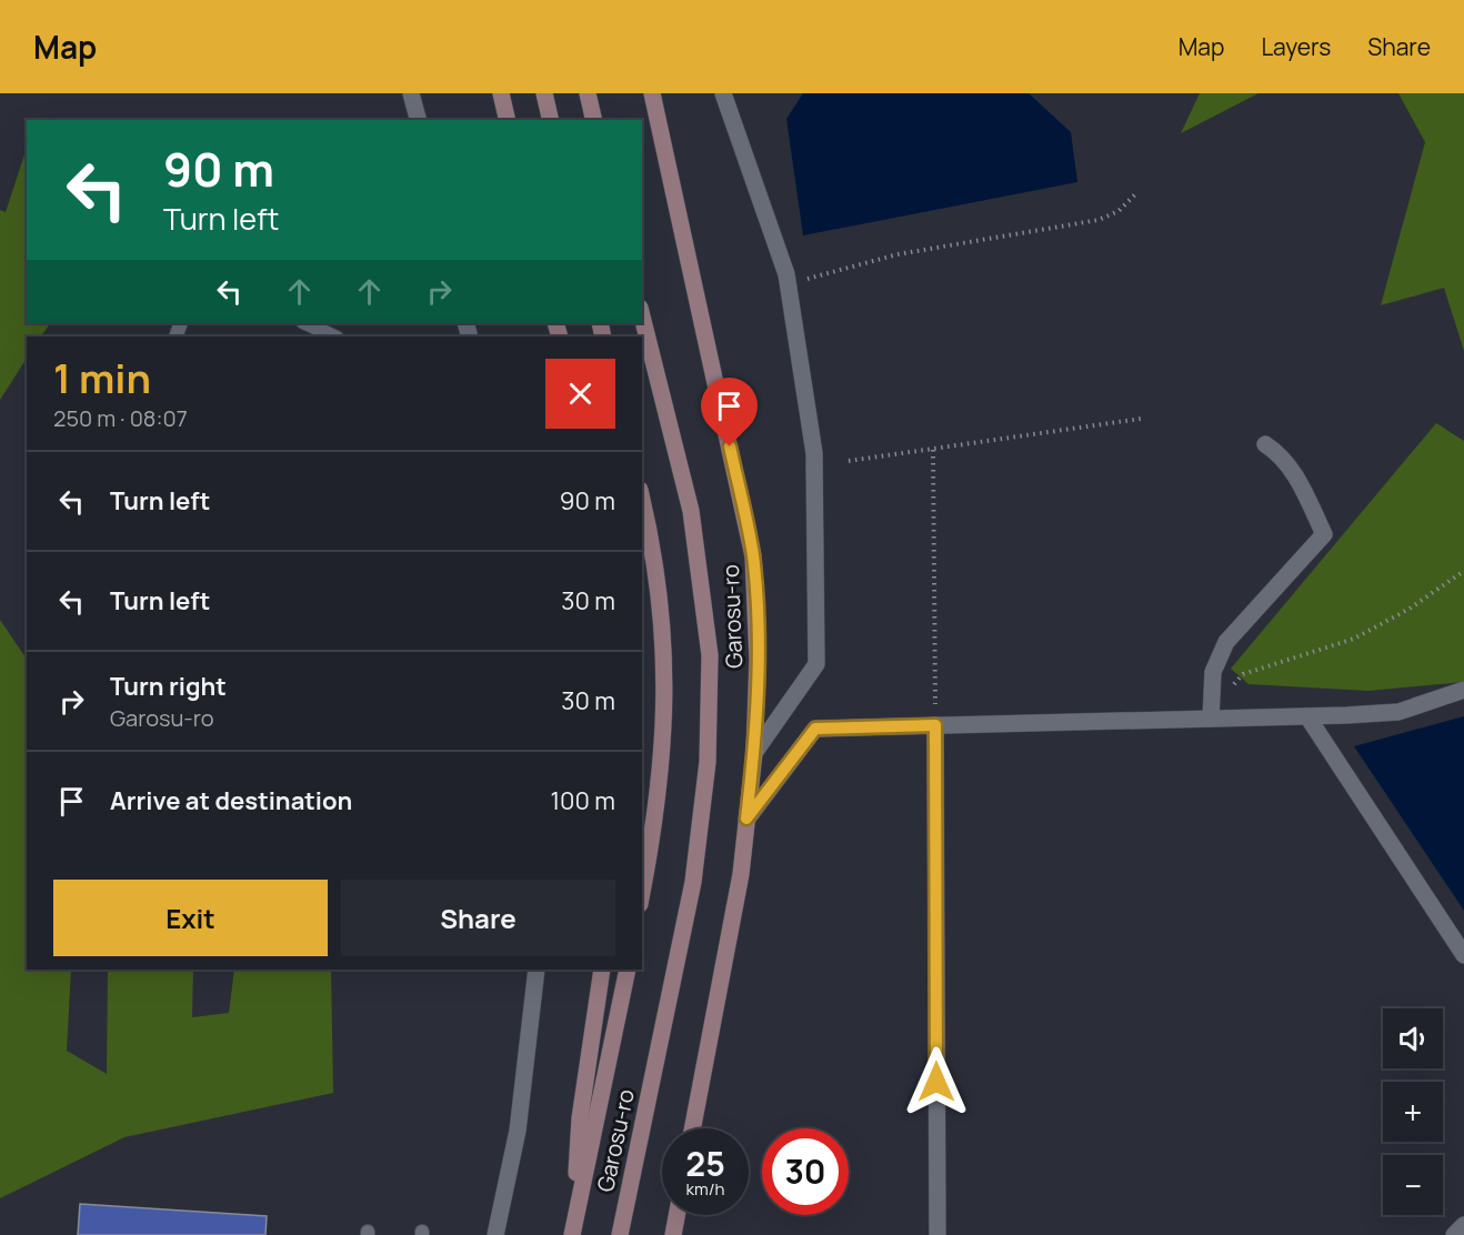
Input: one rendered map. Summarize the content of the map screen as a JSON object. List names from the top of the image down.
{
  "streets": {
    "main road": ["Garosu-ro"]
  },
  "page": {
    "header": "Map",
    "nav": ["Map", "Layers", "Share"],
    "turn": ["90 m", "Turn left"],
    "heading": ["1 min", "250 m · 08:07"],
    "list": [
      {
        "name": "Turn left",
        "value": "90 m"
      },
      {
        "name": "Turn left",
        "value": "30 m"
      },
      {
        "name": "Turn right",
        "note": "Garosu-ro",
        "value": "30 m"
      },
      {
        "name": "Arrive at destination",
        "value": "100 m"
      }
    ],
    "buttons": ["Exit", "Share"],
    "map_buttons": ["+", "−"],
    "speed": "25 km/h",
    "limit": "30"
  }
}
